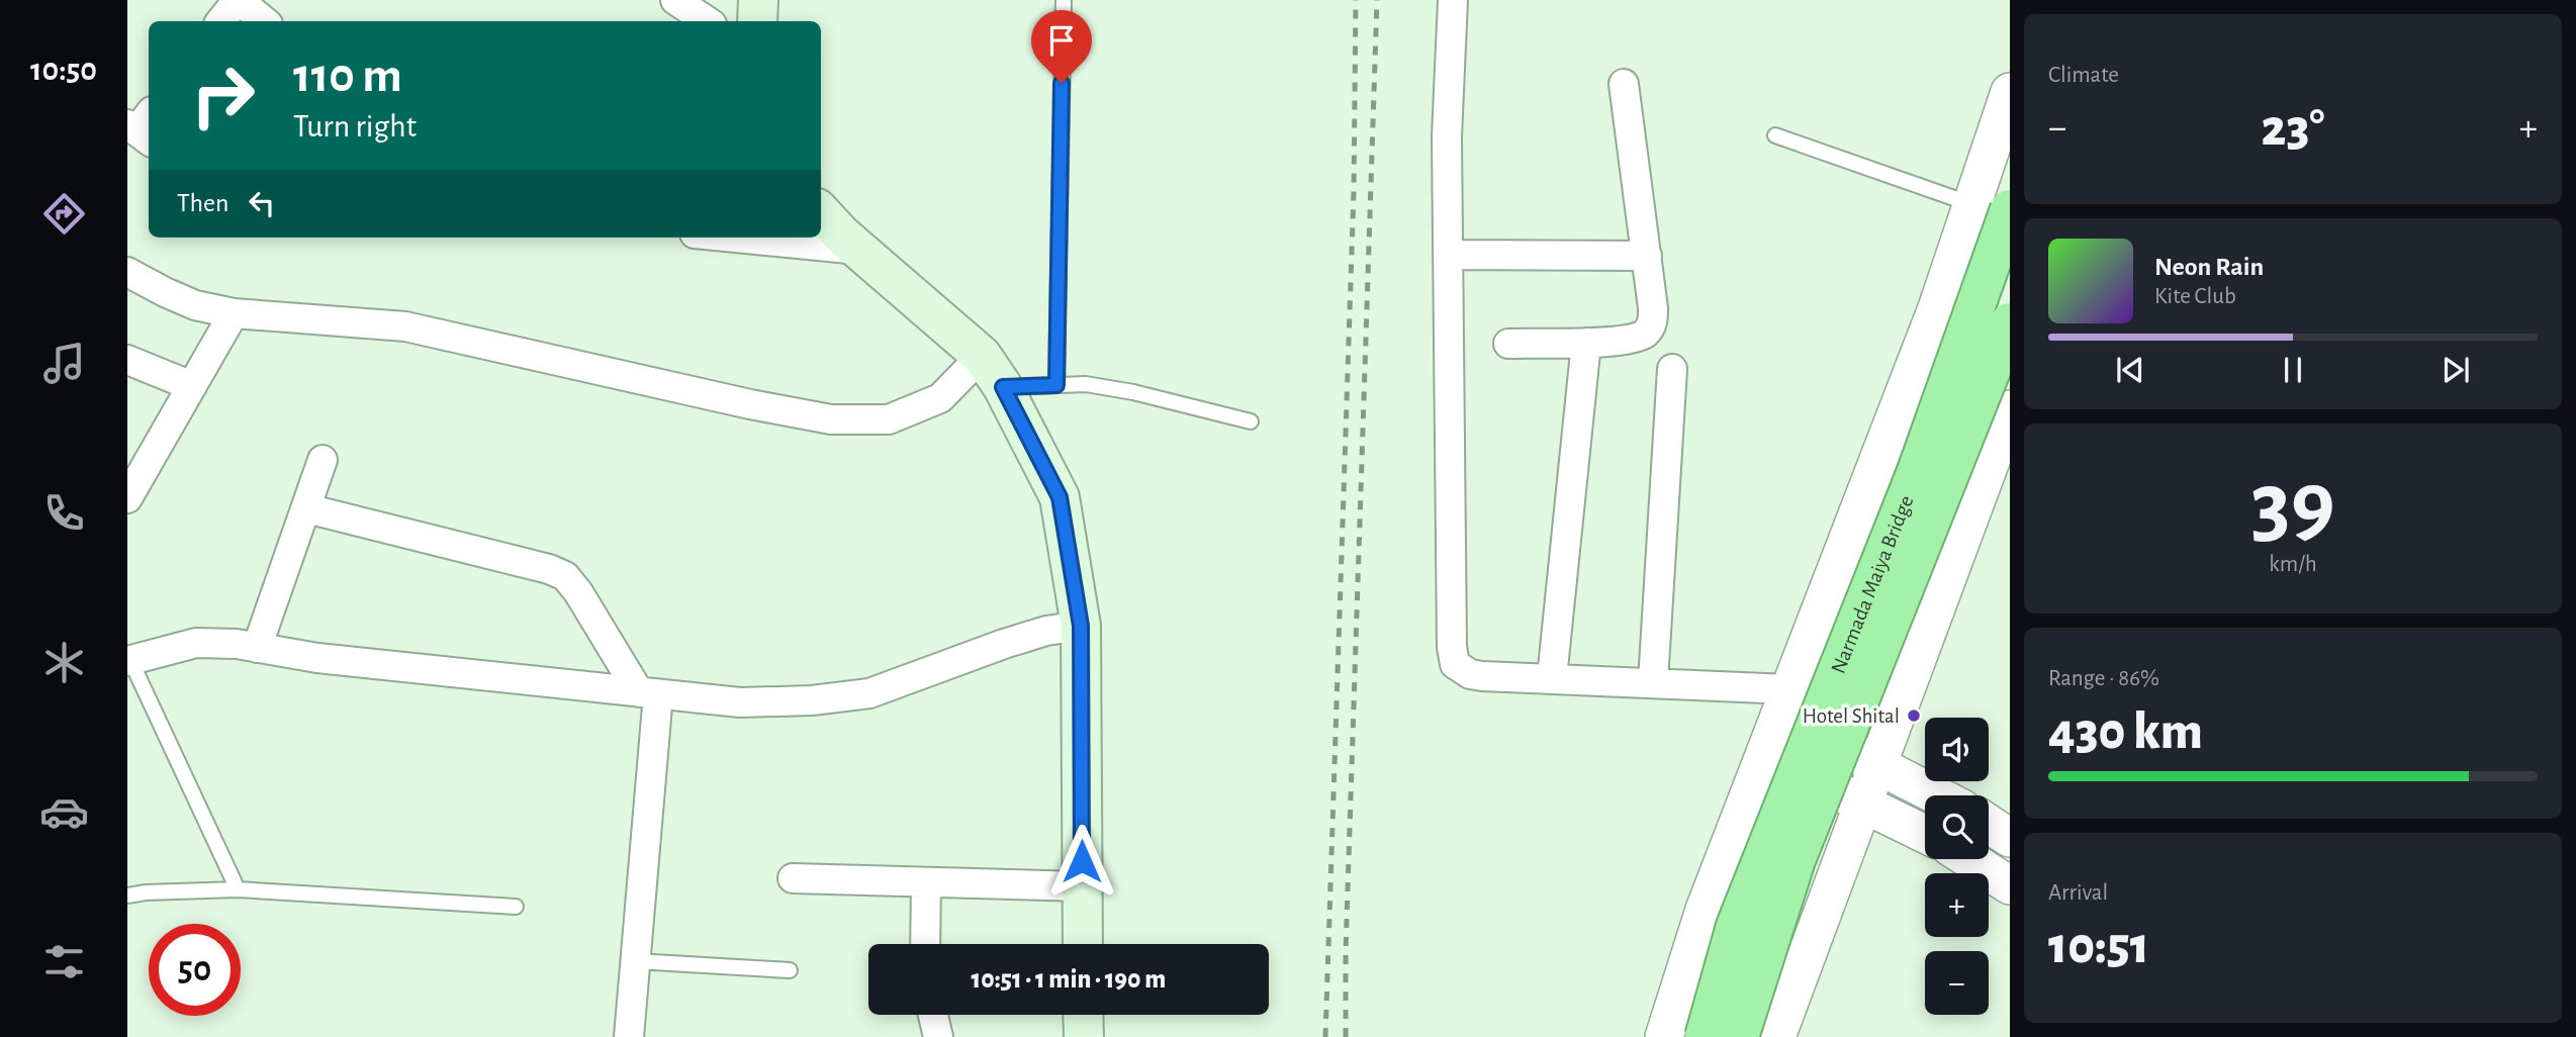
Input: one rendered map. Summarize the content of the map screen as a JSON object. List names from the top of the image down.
{
  "streets": {
    "highway": ["Narmada Maiya Bridge"]
  },
  "places": ["Hotel Shital"],
  "page": {
    "tabs": "10:50",
    "tile": [
      "Climate",
      ["39", "km/h"],
      ["Range · 86%", "430 km"],
      ["Arrival", "10:51"]
    ],
    "turn": ["110 m", "Turn right"],
    "heat": ["−", "23°", "+"],
    "then": "Then",
    "song": ["Neon Rain", "Kite Club"],
    "map_buttons": ["+", "−"],
    "limit": "50",
    "trip": "10:51 · 1 min · 190 m"
  }
}
